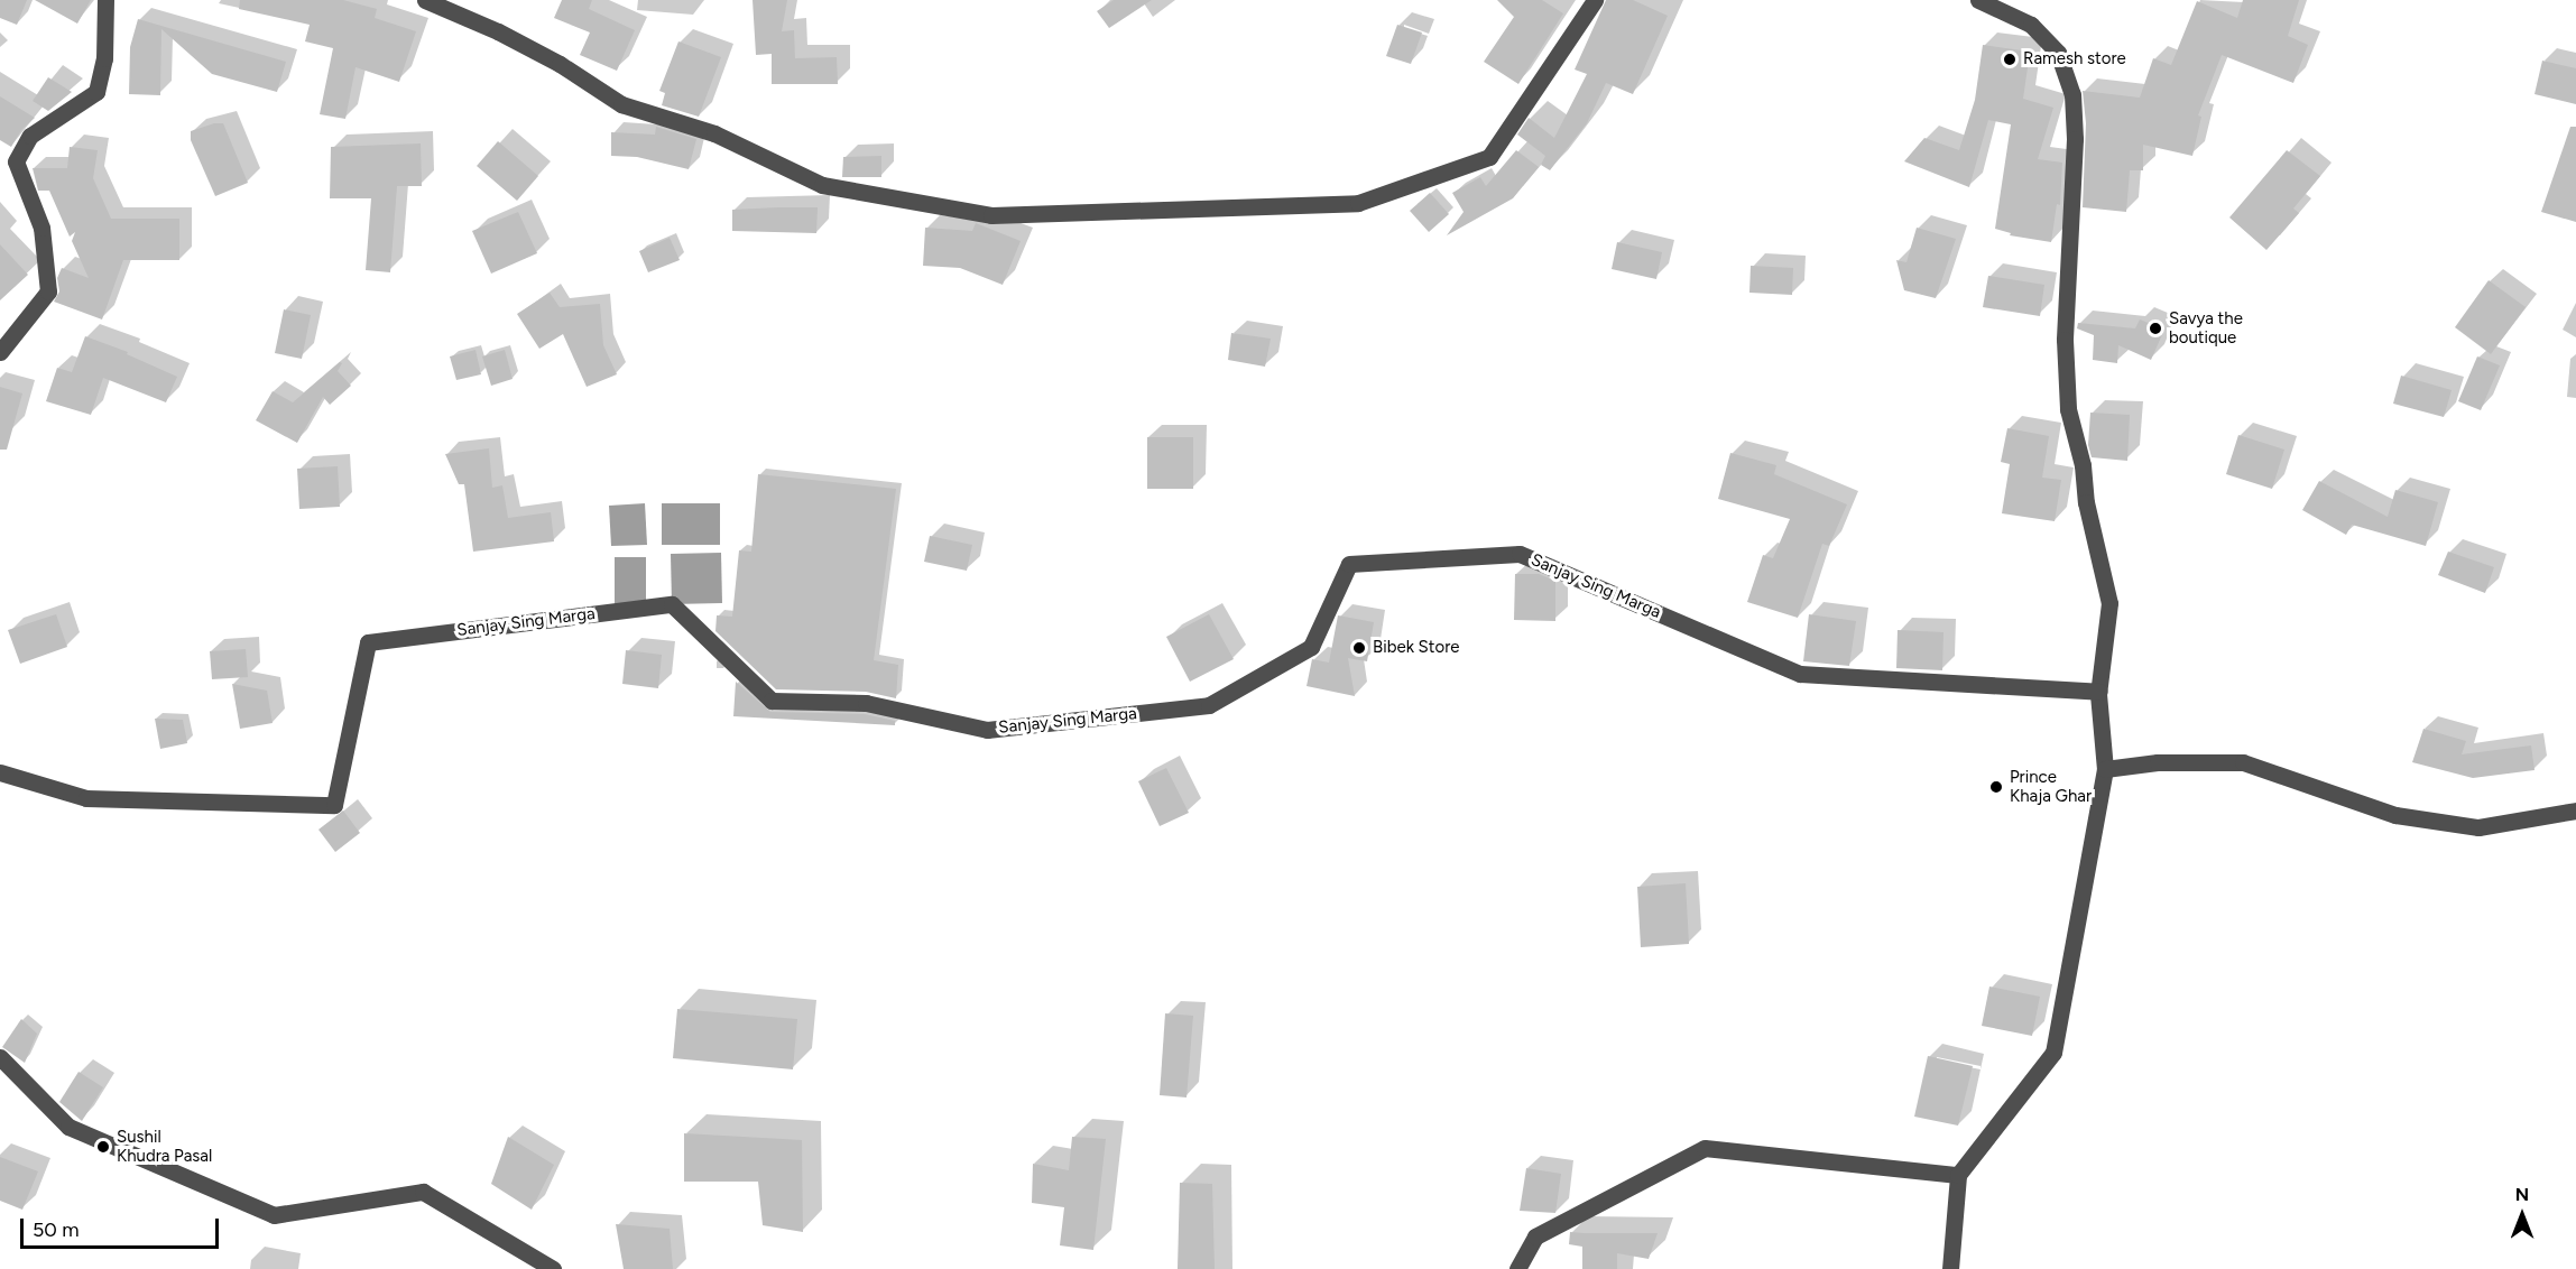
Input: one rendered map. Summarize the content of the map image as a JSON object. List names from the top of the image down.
{
  "streets": {
    "street": ["Sanjay Sing Marga"]
  },
  "places": [
    "Ramesh store",
    "Savya the boutique",
    "Bibek Store",
    "Prince Khaja Ghar",
    "Sushil Khudra Pasal"
  ],
  "scale_bar": "50 m",
  "north": "top"
}
